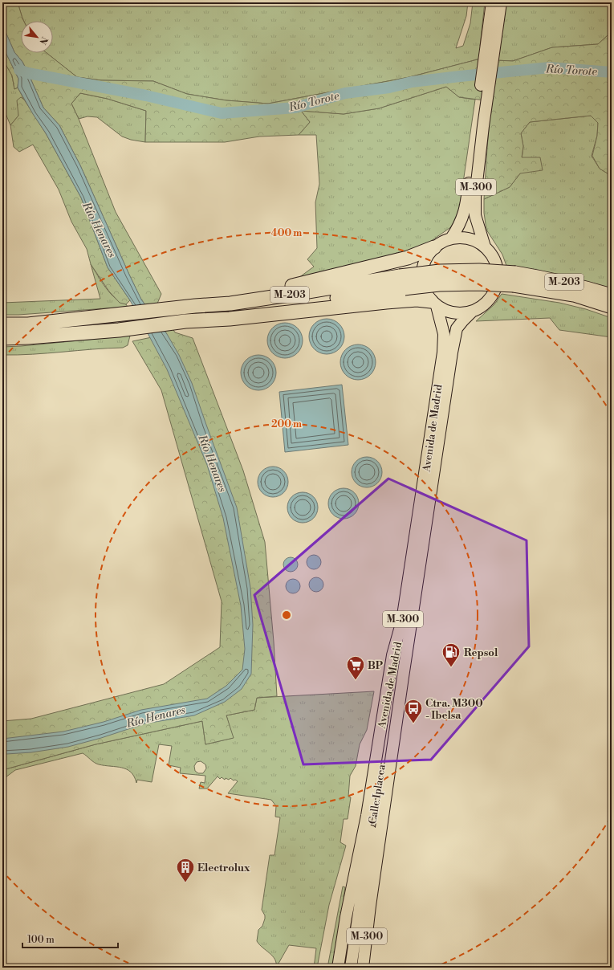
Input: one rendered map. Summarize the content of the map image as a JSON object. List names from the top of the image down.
{
  "streets": {
    "highway": ["M-203"],
    "main road": ["M-300", "Avenida de Madrid", "Calle Iplacea"]
  },
  "crossings": [
    ["M-300", "M-203"],
    ["M-300", "Avenida de Madrid"],
    ["M-203", "Avenida de Madrid"],
    ["Avenida de Madrid", "Calle Iplacea"]
  ],
  "water": ["Río Torote", "Río Henares"],
  "places": {
    "fuel station": ["Repsol"],
    "supermarket": ["BP"],
    "bus stop": ["Ctra. M300 - Ibelsa"],
    "building": ["Electrolux"]
  },
  "scale_bar": "100 m",
  "north": "bottom right",
  "rings": ["400 m", "200 m"]
}
